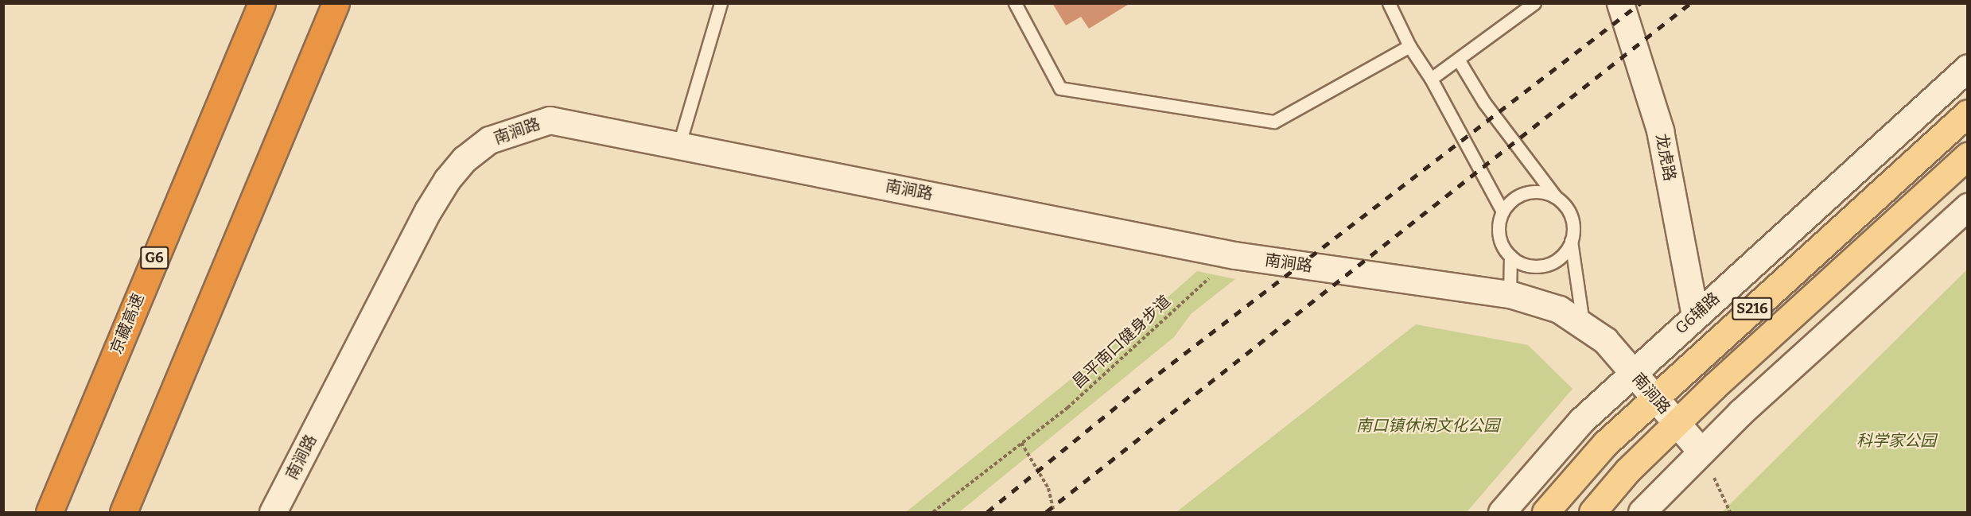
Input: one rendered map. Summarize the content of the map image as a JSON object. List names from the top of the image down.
{
  "streets": {
    "highway": ["G6", "京藏高速"],
    "main road": [
      "南涧路",
      "龙虎路",
      "S216",
      "G6辅路"
    ],
    "path": ["昌平南口健身步道"]
  },
  "crossings": [
    ["南涧路", "S216"],
    ["南涧路", "G6辅路"],
    ["南涧路", "昌平南口健身步道"],
    ["龙虎路", "G6辅路"]
  ],
  "parks": ["南口镇休闲文化公园", "科学家公园"]
}
